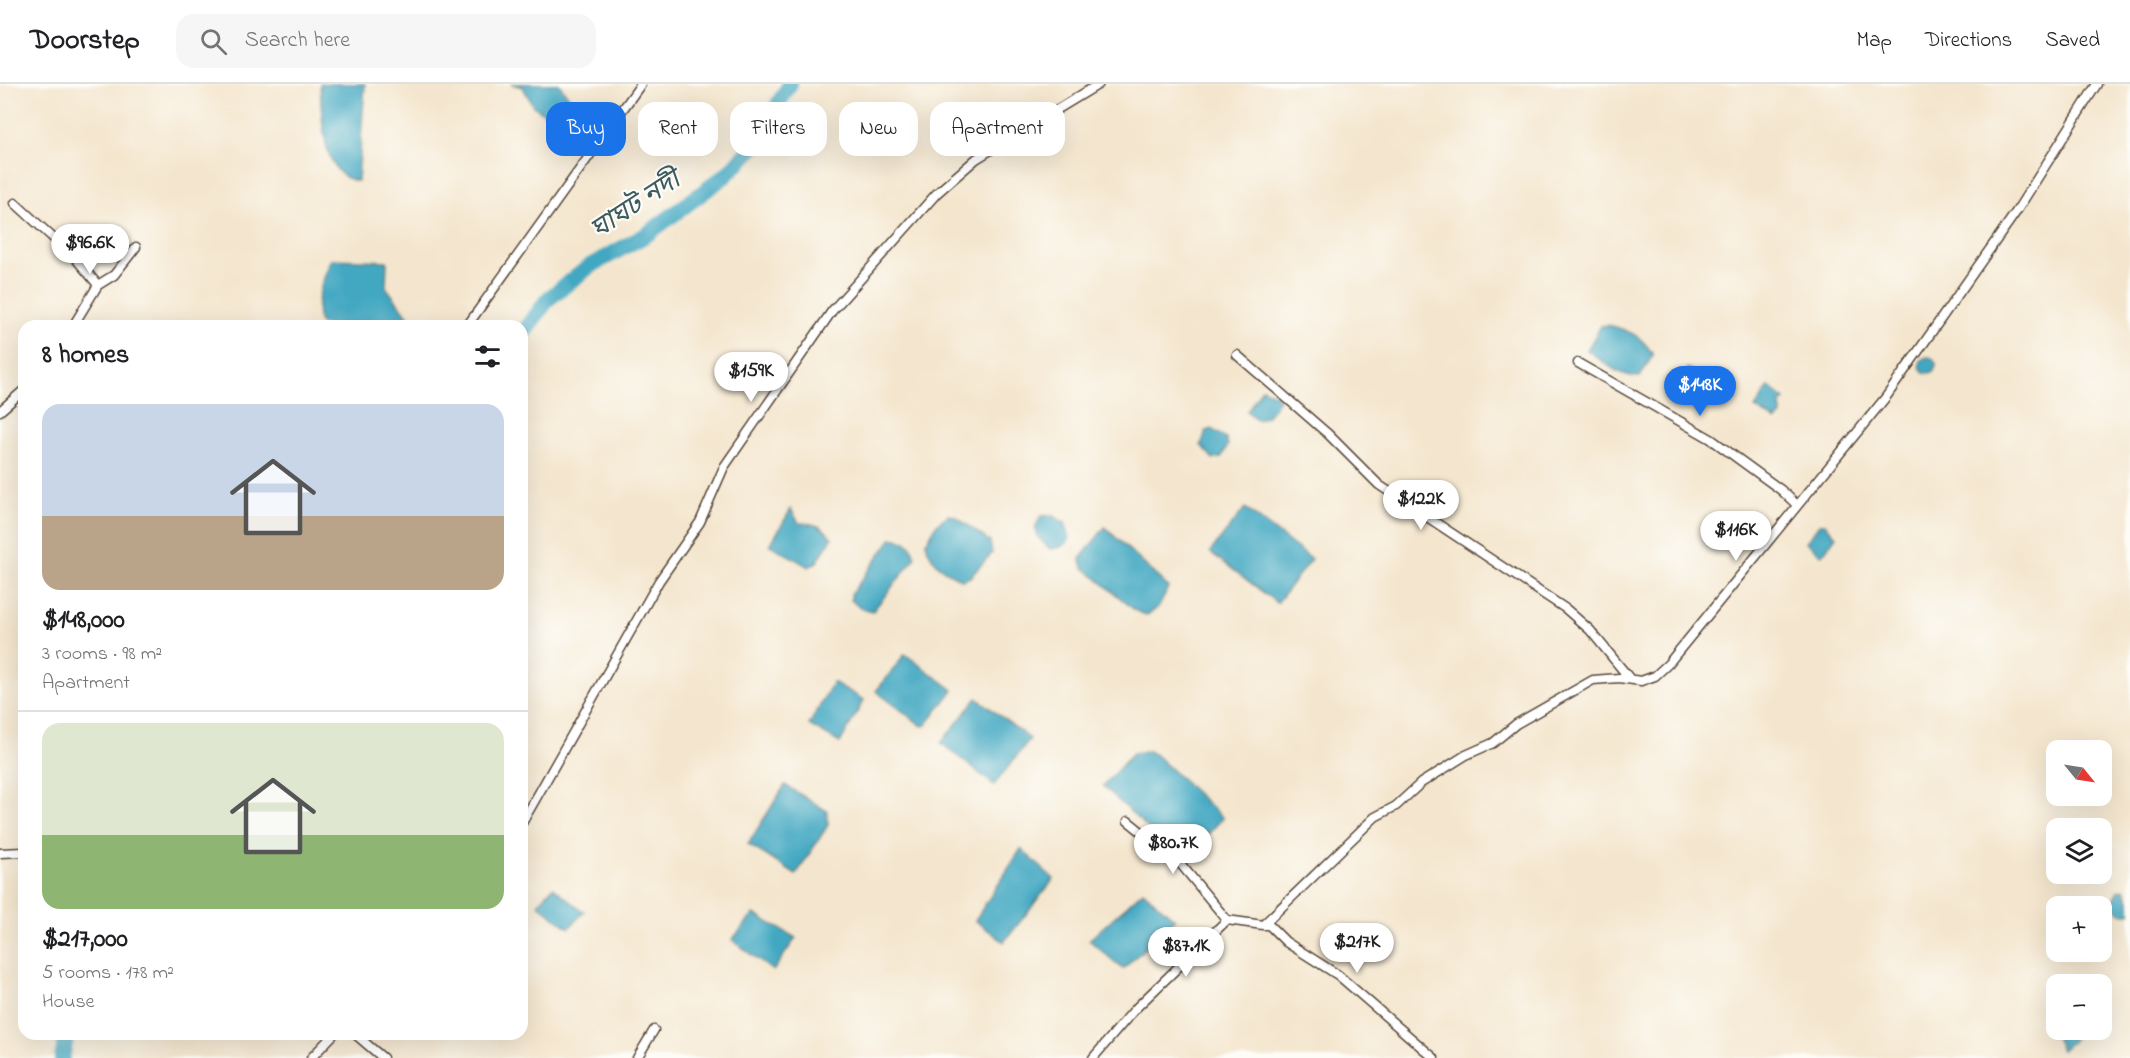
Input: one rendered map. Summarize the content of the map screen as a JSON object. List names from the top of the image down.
{
  "water": ["ঘাঘট নদী"],
  "north": "bottom right",
  "page": {
    "header": "Doorstep",
    "search": "Search here",
    "nav": ["Map", "Directions", "Saved"],
    "chip": [
      "Buy",
      "Rent",
      "Filters",
      "New",
      "Apartment"
    ],
    "price": [
      "$96.6K",
      "$159K",
      "$148K",
      "$122K",
      "$116K",
      "$80.7K",
      "$217K",
      "$87.1K"
    ],
    "heading": "8 homes",
    "list": [
      {
        "name": "$148,000",
        "note": "3 rooms · 98 m² · Apartment"
      },
      {
        "name": "$217,000",
        "note": "5 rooms · 178 m² · House"
      }
    ],
    "map_buttons": ["+", "−"]
  }
}
